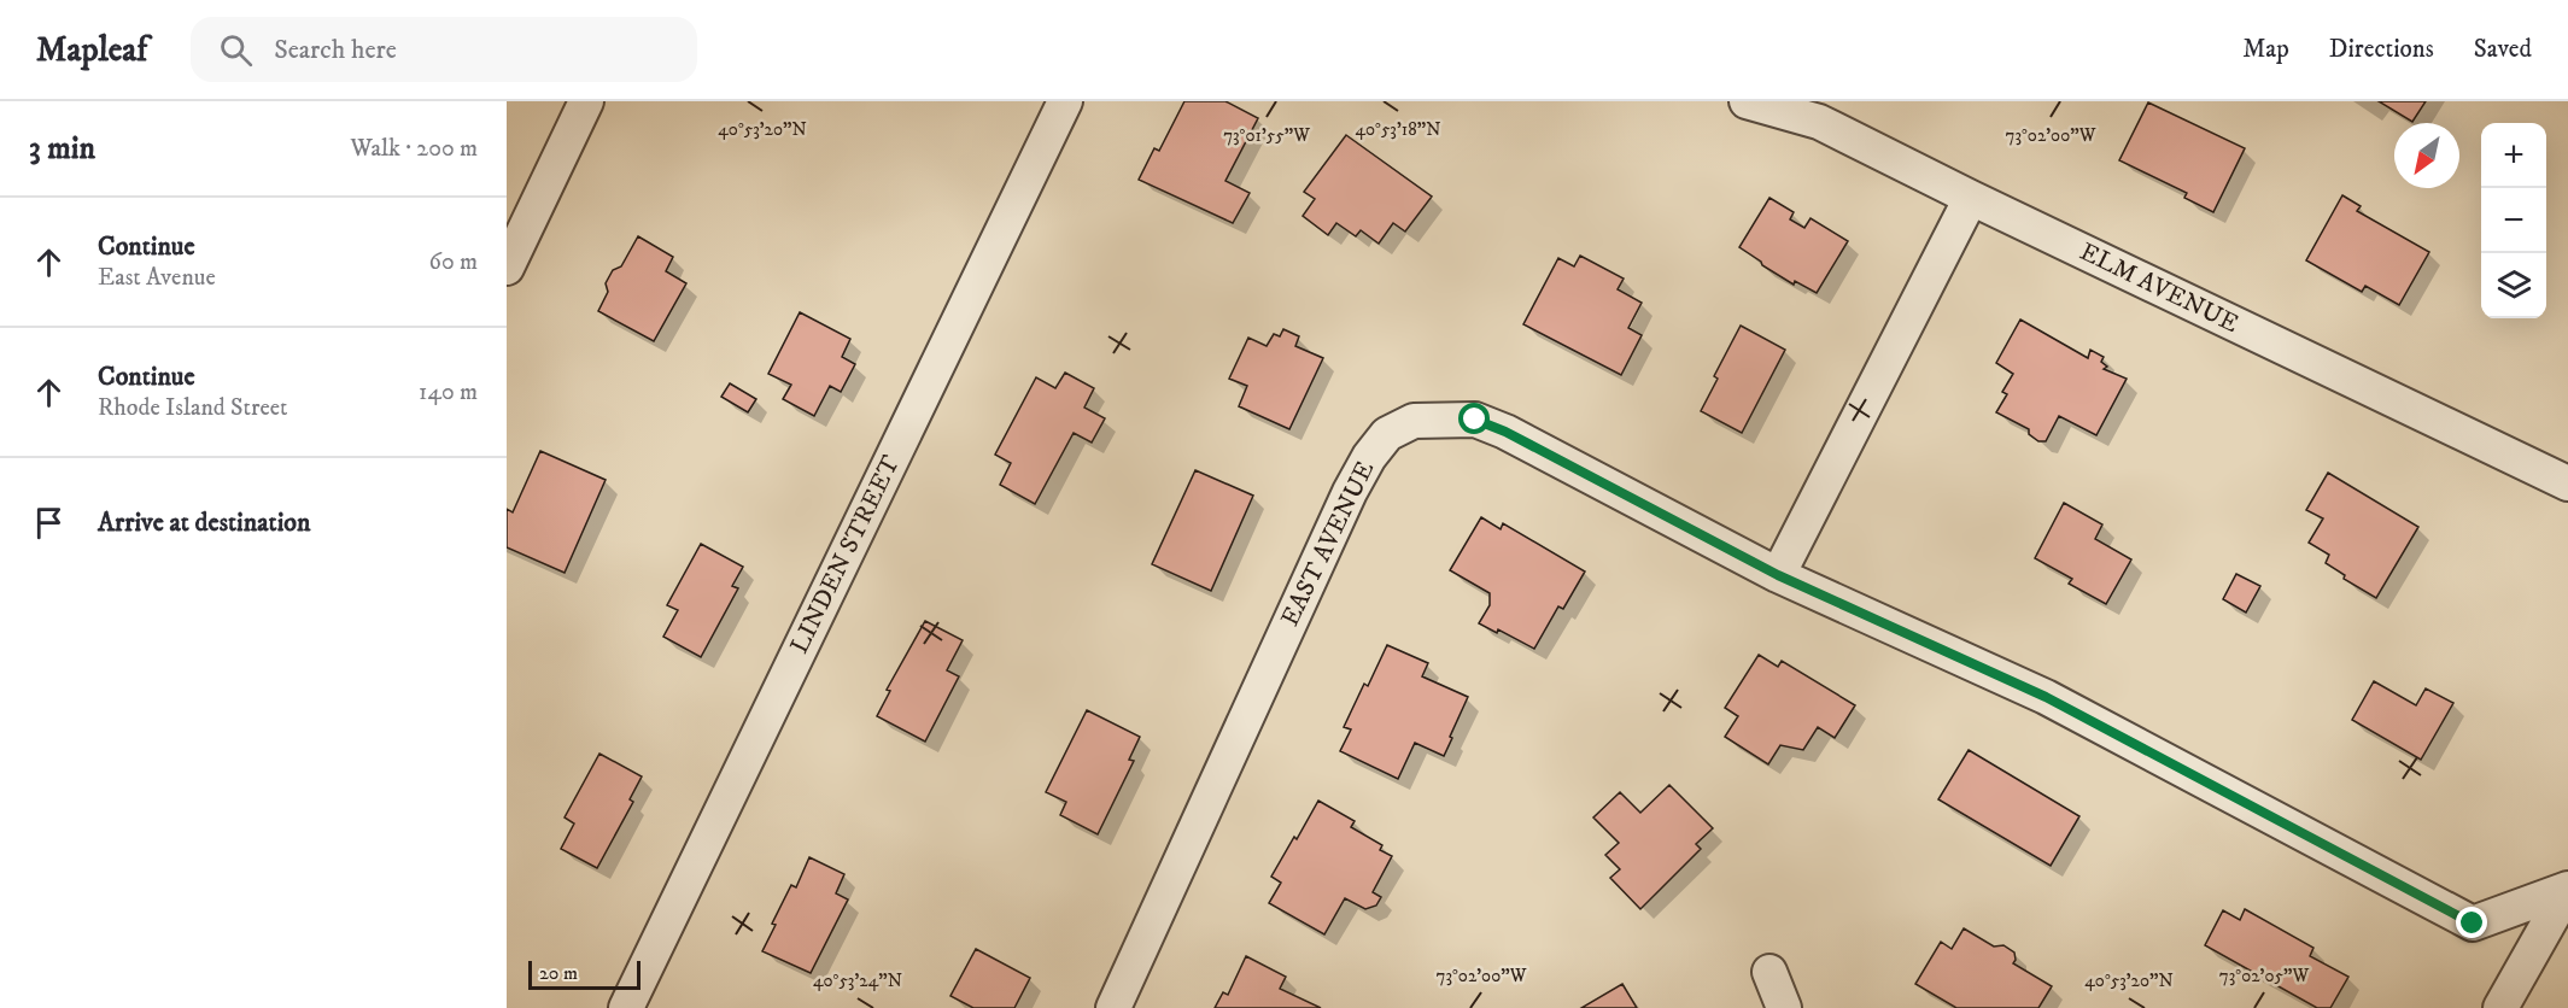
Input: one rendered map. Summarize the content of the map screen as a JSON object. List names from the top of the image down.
{
  "streets": {
    "street": ["ELM AVENUE", "EAST AVENUE", "LINDEN STREET"]
  },
  "scale_bar": "20 m",
  "north": "bottom left",
  "page": {
    "header": "Mapleaf",
    "search": "Search here",
    "nav": ["Map", "Directions", "Saved"],
    "heading": ["3 min", "Walk · 200 m"],
    "map_buttons": ["+", "−"],
    "list": [
      ["Continue", "East Avenue", "60 m"],
      ["Continue", "Rhode Island Street", "140 m"],
      "Arrive at destination"
    ],
    "scale": "20 m"
  },
  "coordinates": [
    "40°53'20\"N",
    "40°53'18\"N",
    "73°01'55\"W",
    "73°02'00\"W",
    "73°02'05\"W",
    "40°53'24\"N"
  ]
}
